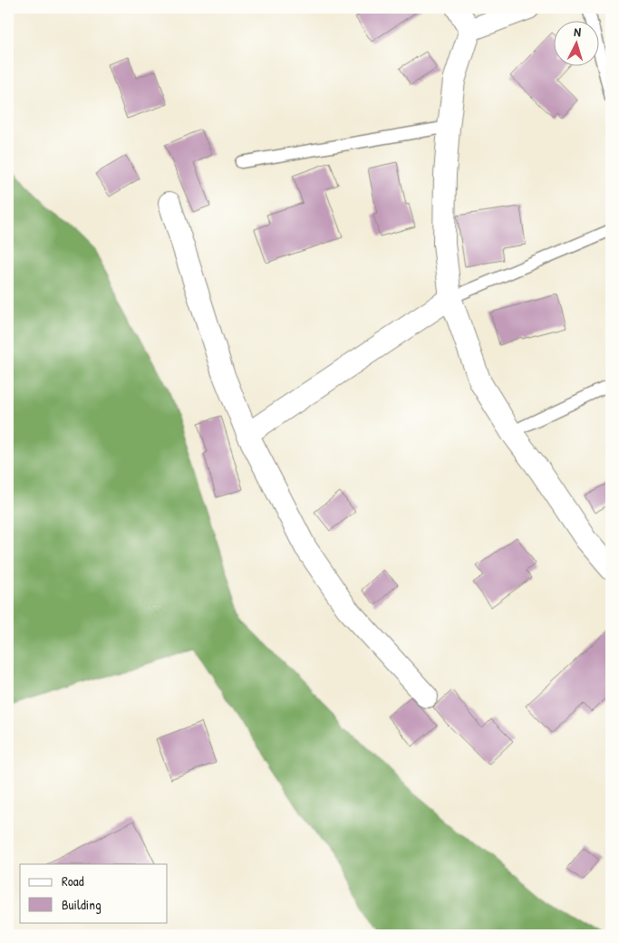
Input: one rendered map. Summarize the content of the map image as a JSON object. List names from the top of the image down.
{
  "legend": ["Road", "Building"],
  "north": "top"
}
